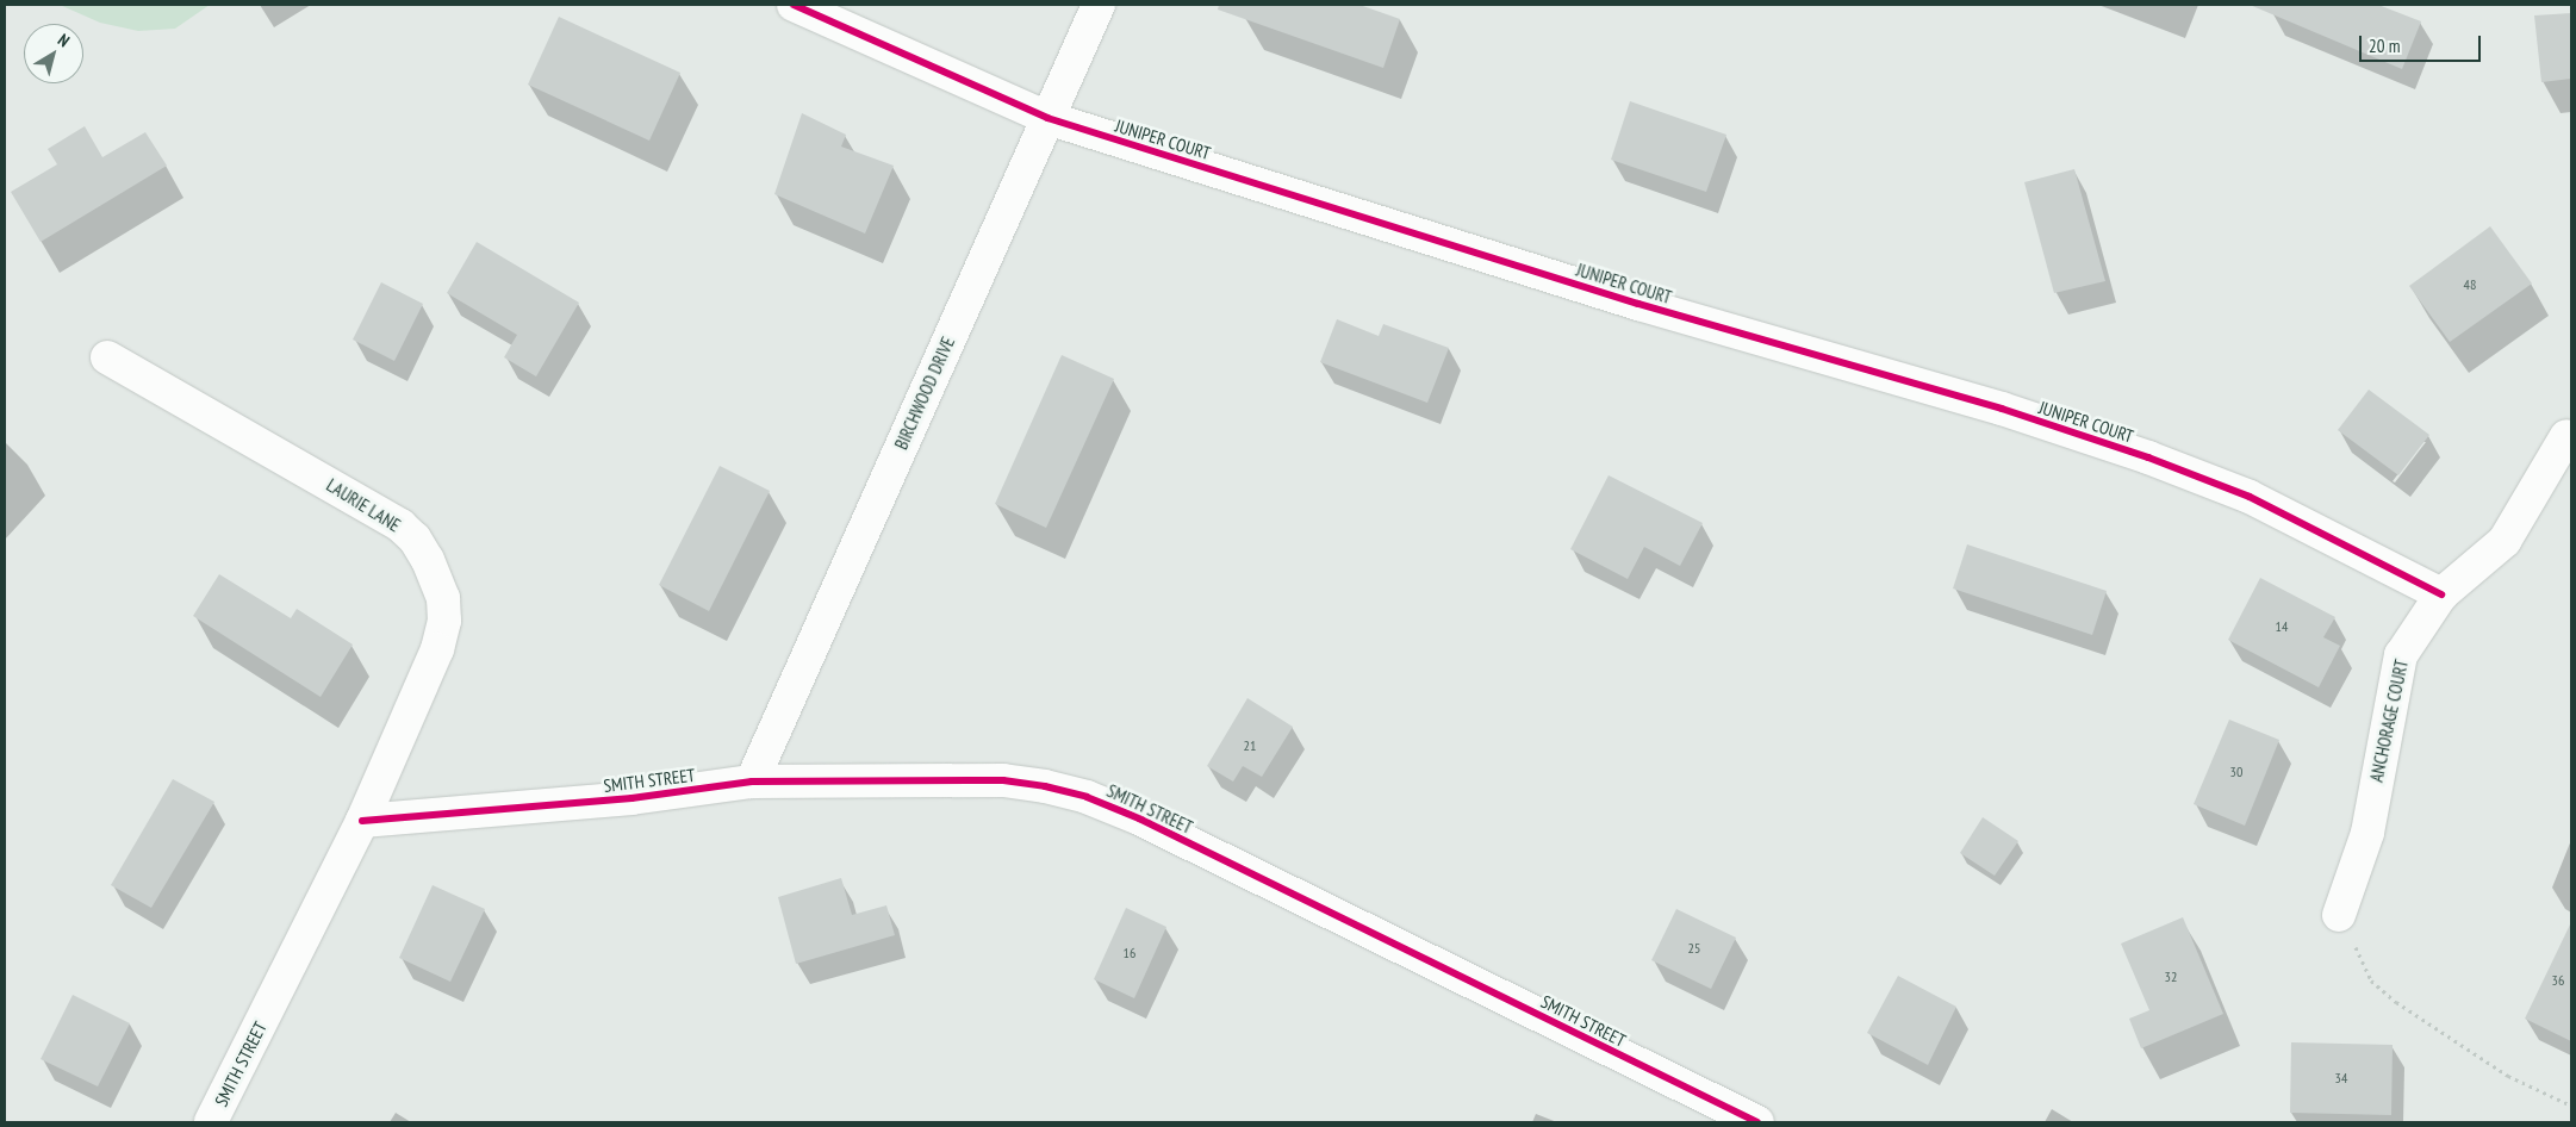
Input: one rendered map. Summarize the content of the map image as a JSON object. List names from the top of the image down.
{
  "streets": {
    "street": [
      "JUNIPER COURT",
      "BIRCHWOOD DRIVE",
      "LAURIE LANE",
      "ANCHORAGE COURT",
      "SMITH STREET"
    ]
  },
  "crossings": [
    ["JUNIPER COURT", "BIRCHWOOD DRIVE"],
    ["JUNIPER COURT", "ANCHORAGE COURT"],
    ["BIRCHWOOD DRIVE", "SMITH STREET"],
    ["LAURIE LANE", "SMITH STREET"]
  ],
  "house_numbers": [
    "48",
    "14",
    "21",
    "30",
    "25",
    "16",
    "32",
    "36",
    "34"
  ],
  "scale_bar": "20 m",
  "north": "top right"
}
